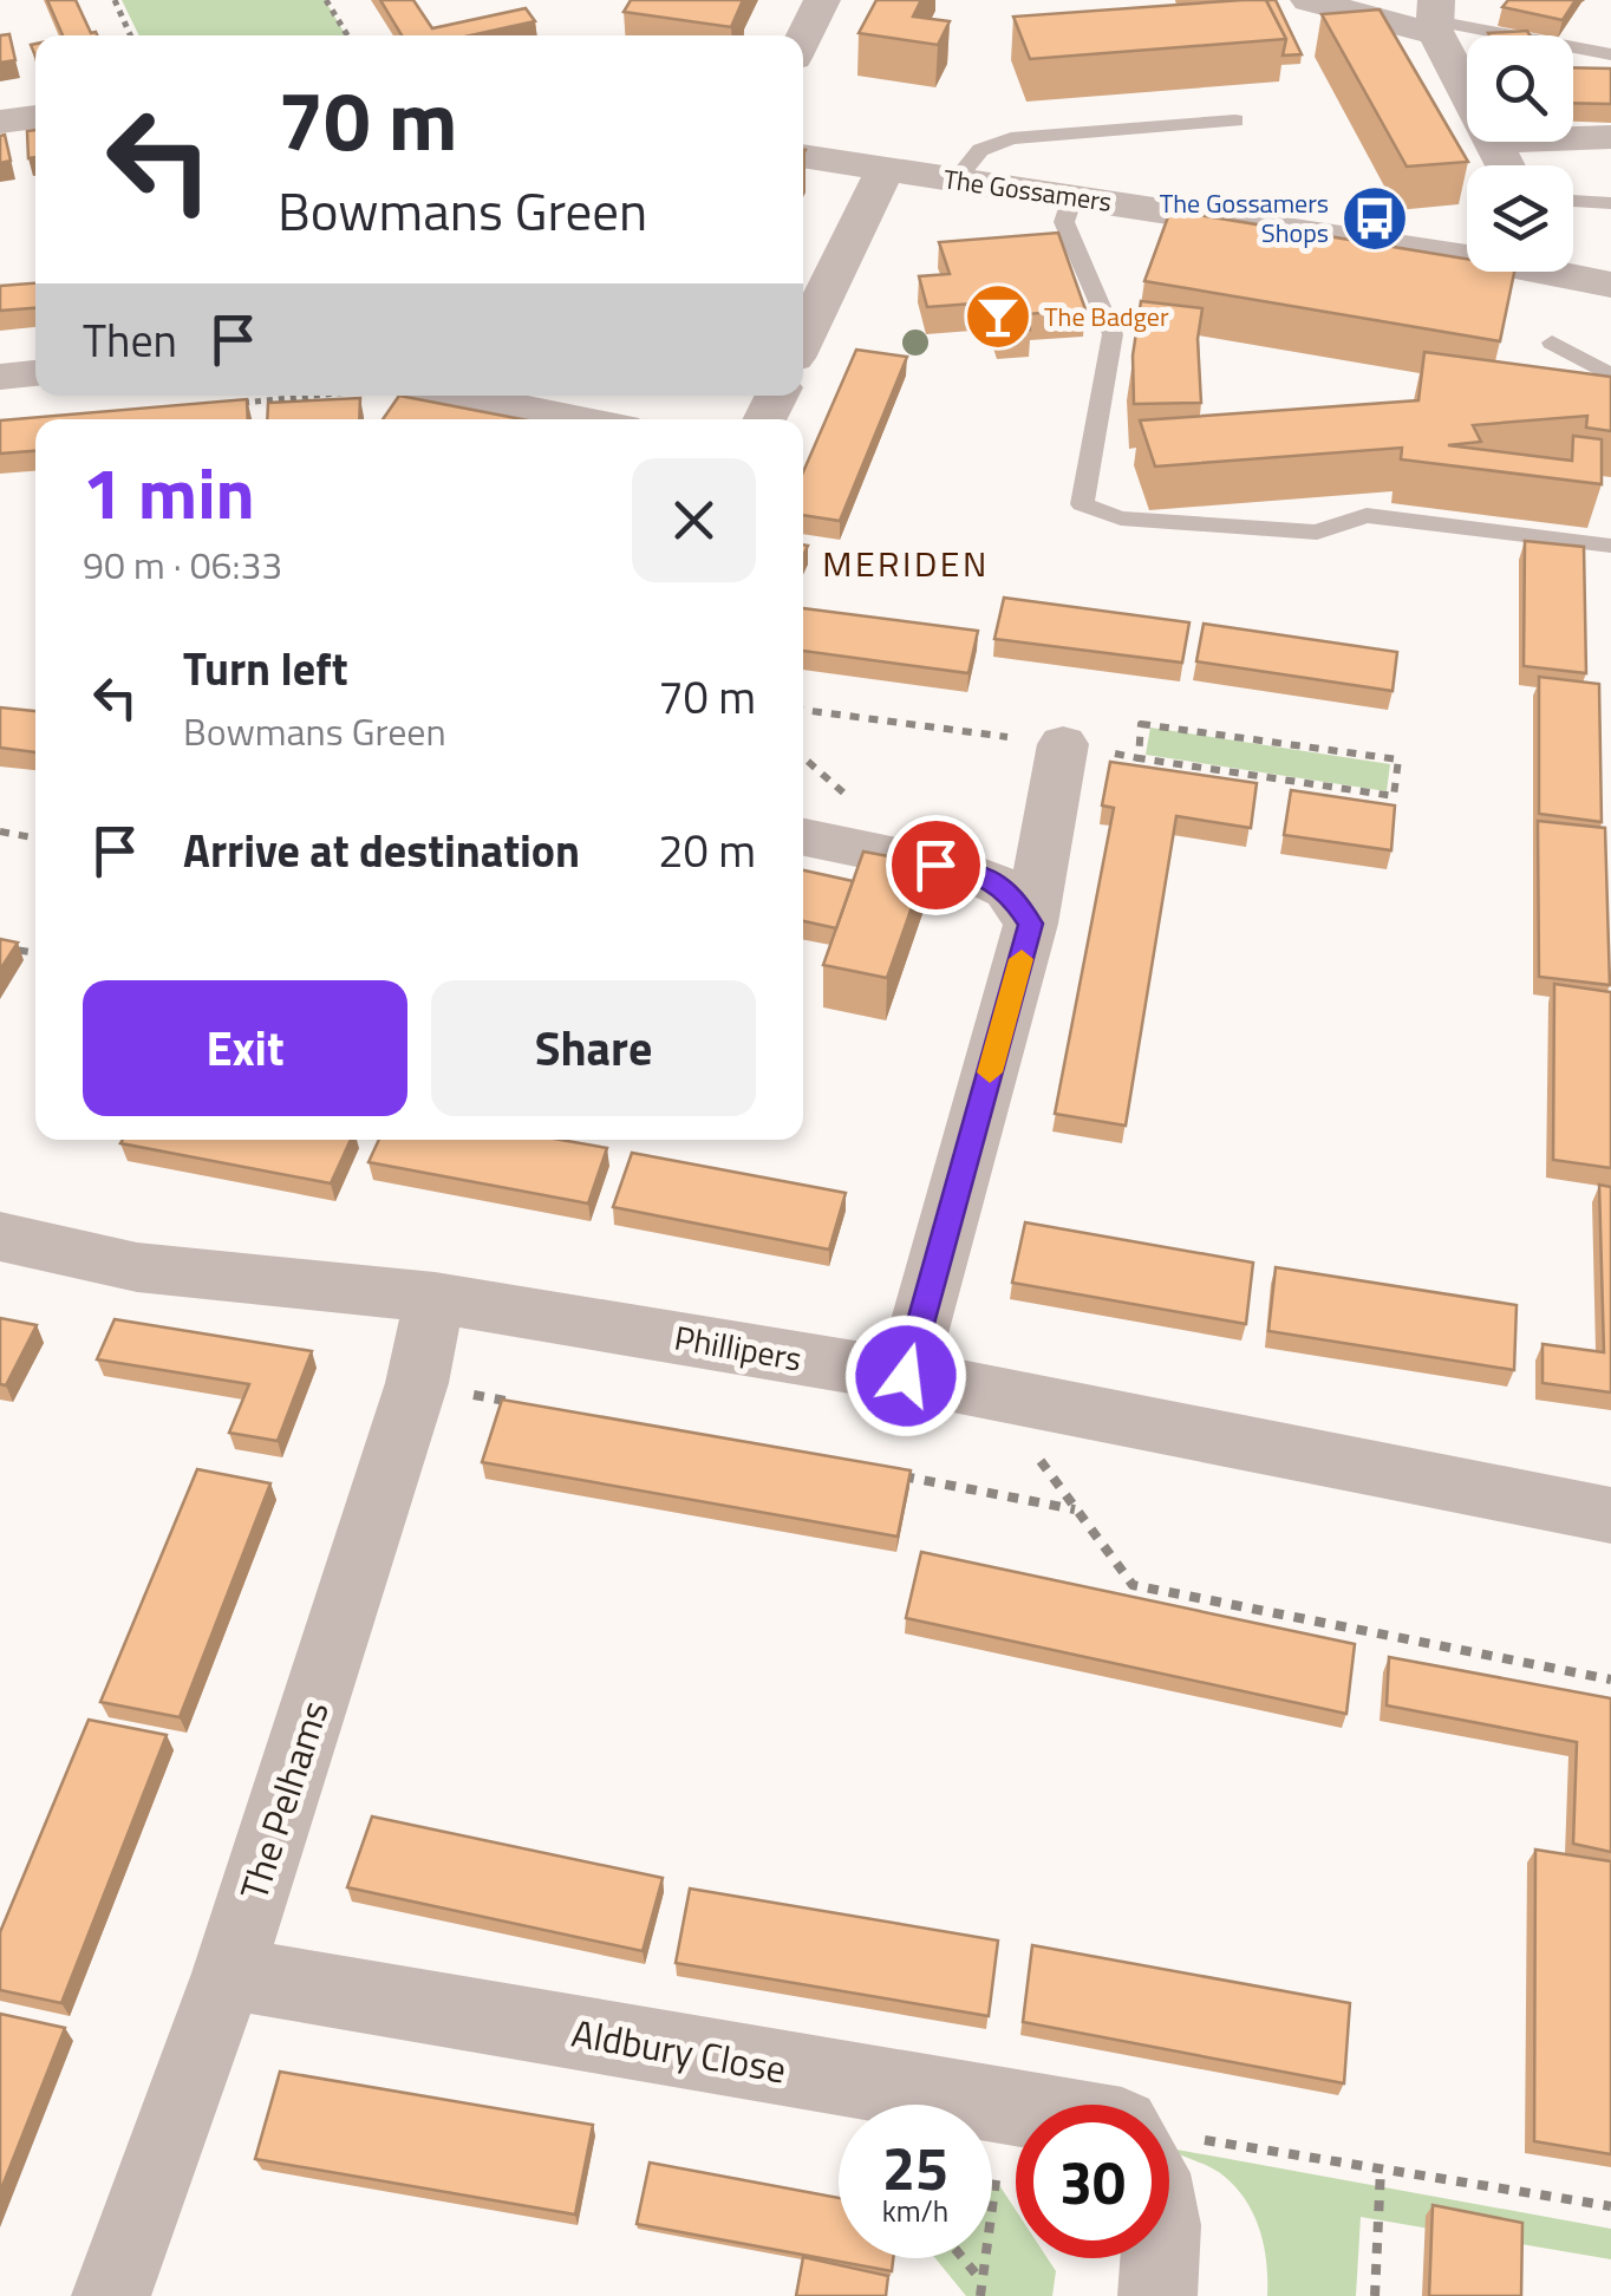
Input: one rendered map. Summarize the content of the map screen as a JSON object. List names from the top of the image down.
{
  "streets": {
    "street": [
      "The Gossamers",
      "Phillipers",
      "The Pelhams",
      "Aldbury Close"
    ]
  },
  "crossings": [
    ["Phillipers", "The Pelhams"],
    ["The Pelhams", "Aldbury Close"]
  ],
  "districts": ["MERIDEN"],
  "places": {
    "bus stop": ["The Gossamers Shops"],
    "bar": ["The Badger"]
  },
  "page": {
    "turn": ["70 m", "Bowmans Green"],
    "then": "Then",
    "heading": ["1 min", "90 m · 06:33"],
    "list": [
      {
        "name": "Turn left",
        "note": "Bowmans Green",
        "value": "70 m"
      },
      {
        "name": "Arrive at destination",
        "value": "20 m"
      }
    ],
    "buttons": ["Exit", "Share"],
    "speed": "25 km/h",
    "limit": "30"
  }
}
